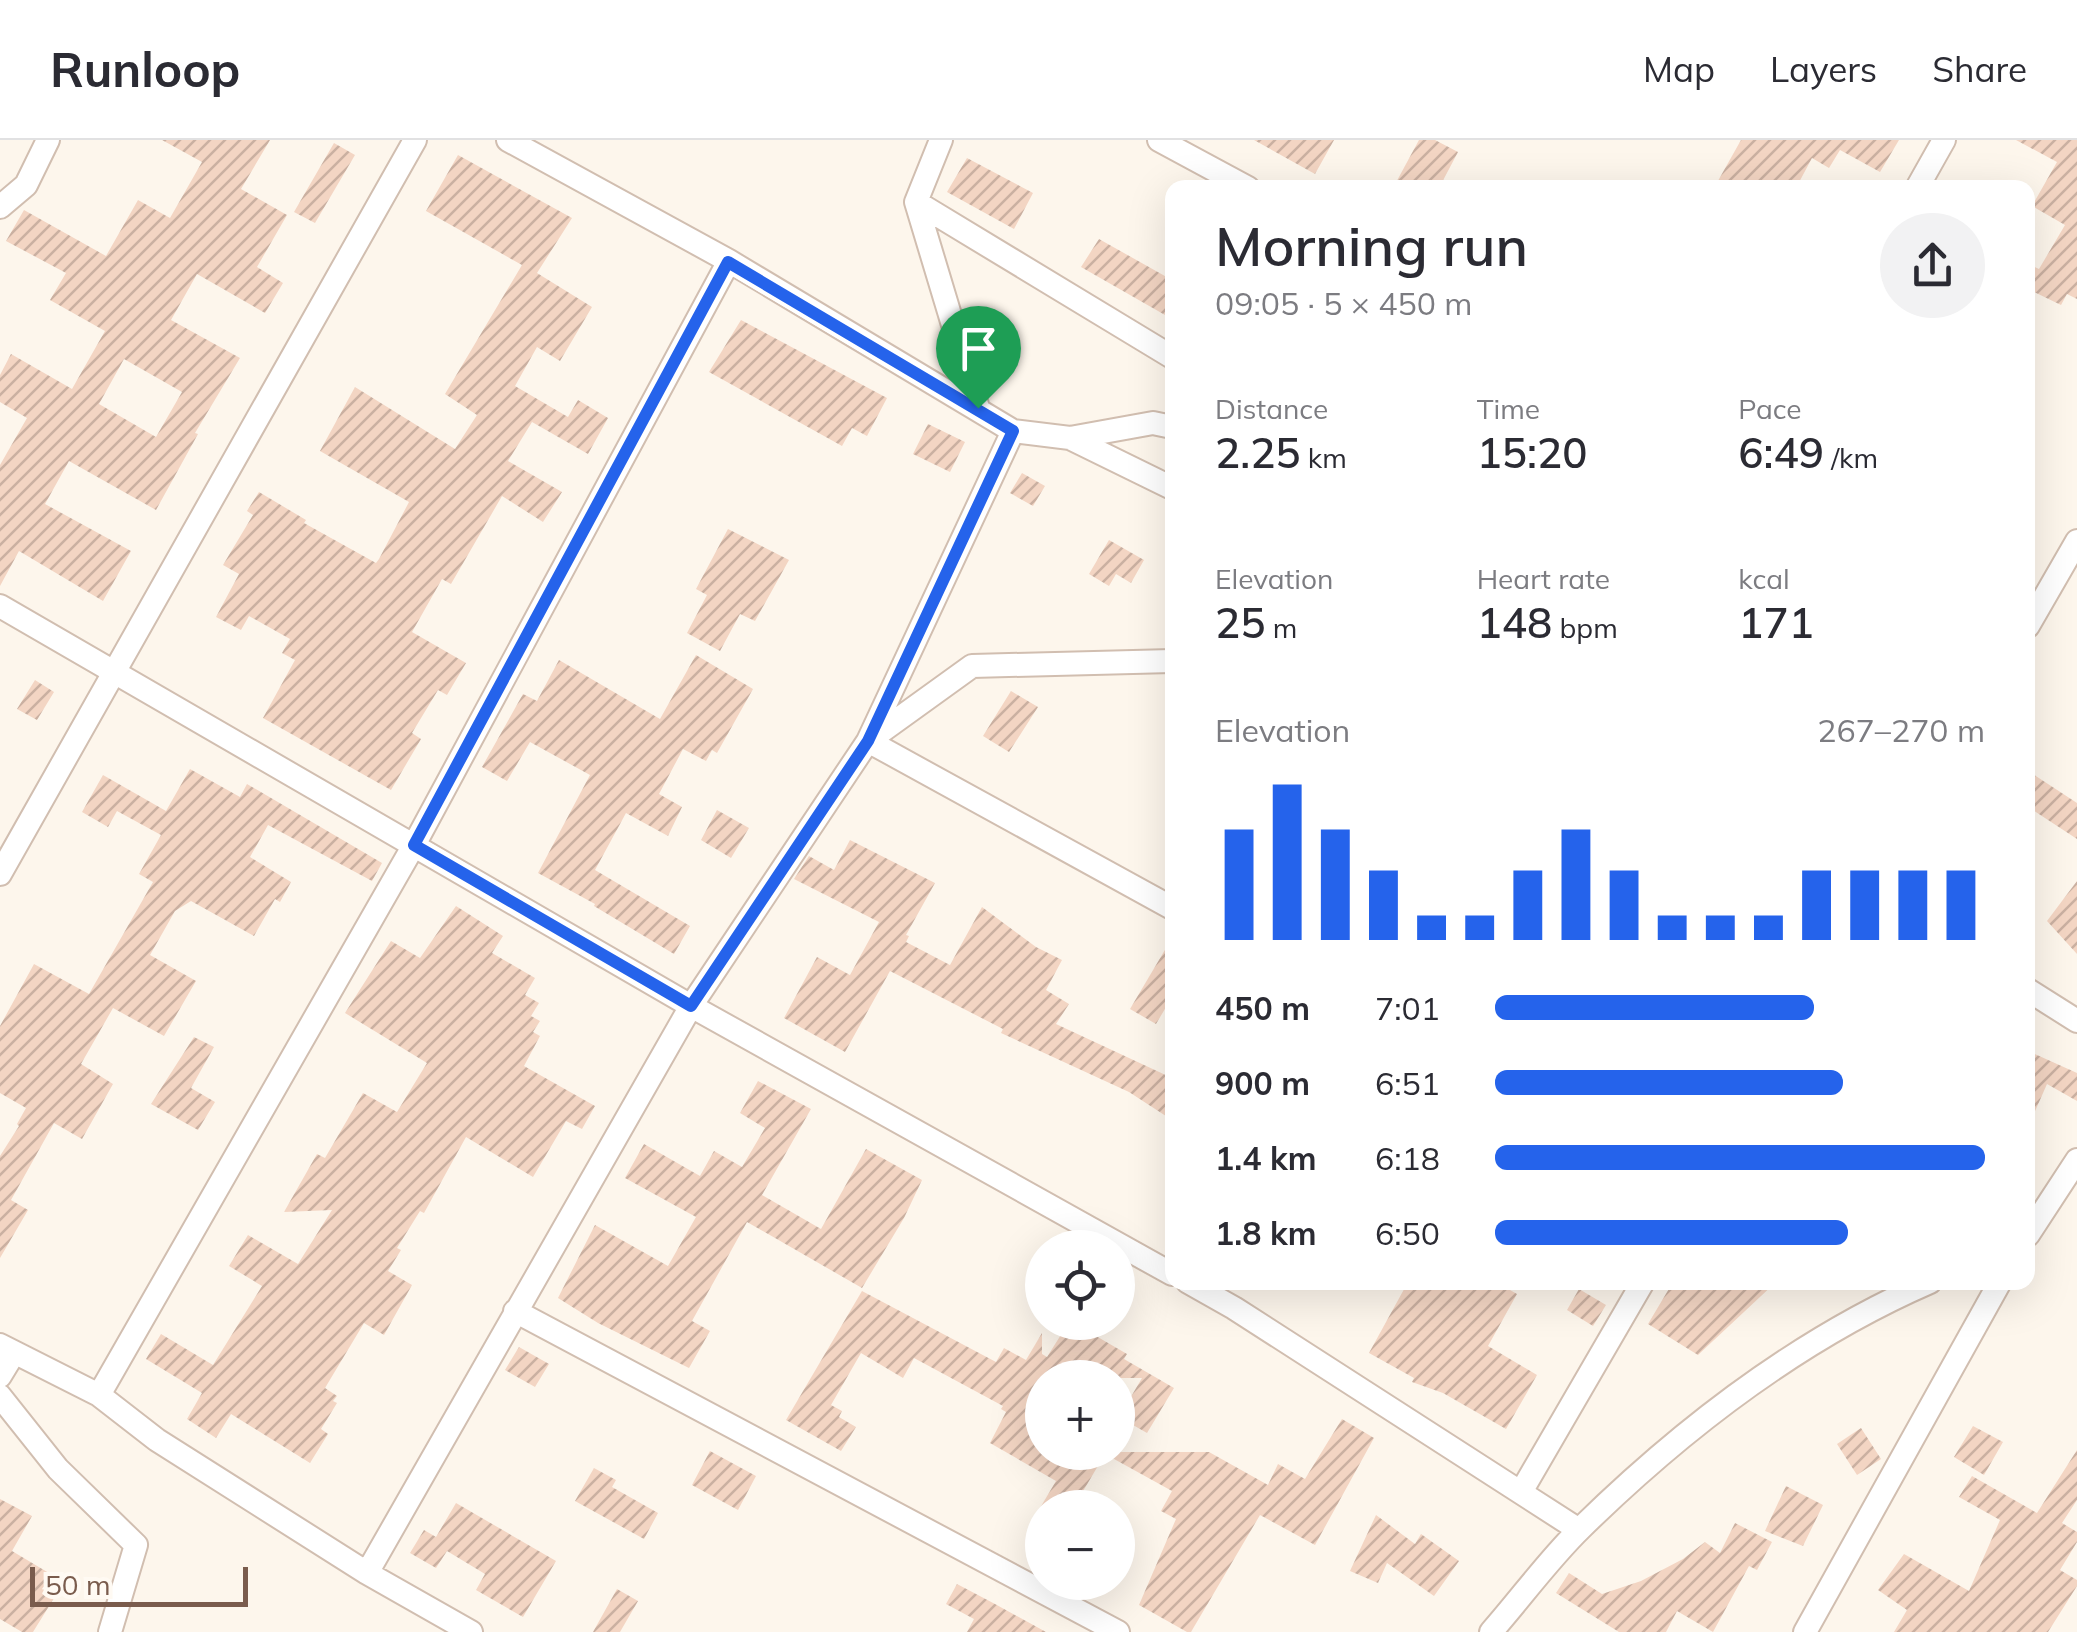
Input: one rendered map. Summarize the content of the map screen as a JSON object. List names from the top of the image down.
{
  "scale_bar": "50 m",
  "page": {
    "header": "Runloop",
    "nav": ["Map", "Layers", "Share"],
    "heading": ["Morning run", "09:05 · 5 × 450 m"],
    "stats": [
      ["Distance", "2.25 km"],
      ["Time", "15:20"],
      ["Pace", "6:49 /km"],
      ["Elevation", "25 m"],
      ["Heart rate", "148 bpm"],
      ["kcal", "171"]
    ],
    "chart": ["Elevation", "267–270 m"],
    "list": [
      {
        "name": "450 m",
        "note": "7:01"
      },
      {
        "name": "900 m",
        "note": "6:51"
      },
      {
        "name": "1.4 km",
        "note": "6:18"
      },
      {
        "name": "1.8 km",
        "note": "6:50"
      }
    ],
    "map_buttons": ["+", "−"],
    "scale": "50 m"
  }
}
